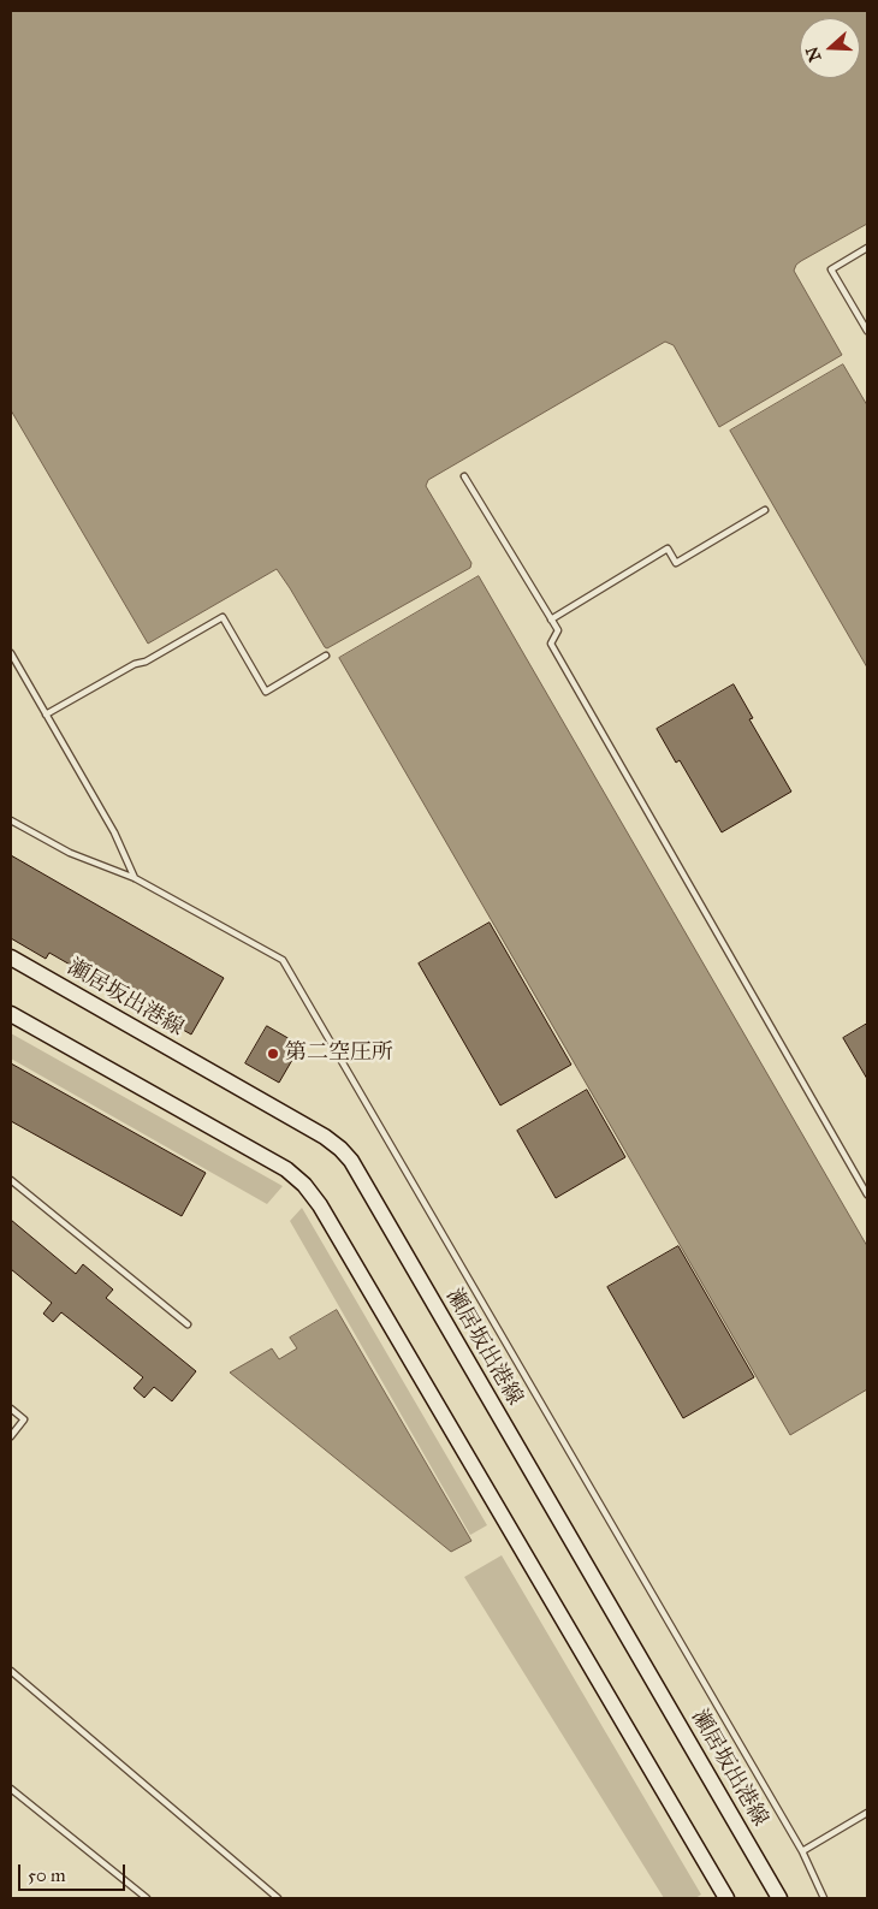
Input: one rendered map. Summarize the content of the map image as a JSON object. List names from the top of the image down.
{
  "streets": {
    "main road": ["瀬居坂出港線"]
  },
  "places": ["第二空圧所"],
  "scale_bar": "50 m",
  "north": "left"
}
